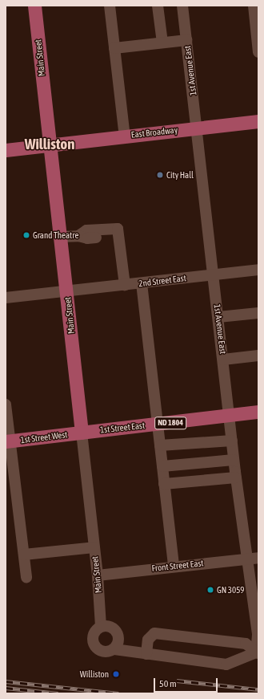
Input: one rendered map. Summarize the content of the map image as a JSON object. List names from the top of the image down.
{
  "streets": {
    "main road": [
      "Main Street",
      "East Broadway",
      "ND 1804",
      "1st Street East",
      "1st Street West"
    ],
    "street": ["1st Avenue East", "2nd Street East", "Front Street East"]
  },
  "crossings": [
    ["Main Street", "East Broadway"],
    ["Main Street", "2nd Street East"],
    ["Main Street", "1st Street East"],
    ["Main Street", "1st Street West"],
    ["Main Street", "Front Street East"],
    ["1st Avenue East", "East Broadway"],
    ["1st Avenue East", "2nd Street East"],
    ["1st Avenue East", "1st Street East"],
    ["1st Avenue East", "Front Street East"],
    ["1st Street East", "1st Street West"]
  ],
  "districts": ["Williston"],
  "places": [
    "City Hall",
    "Grand Theatre",
    "GN 3059",
    "Williston"
  ],
  "scale_bar": "50 m"
}
